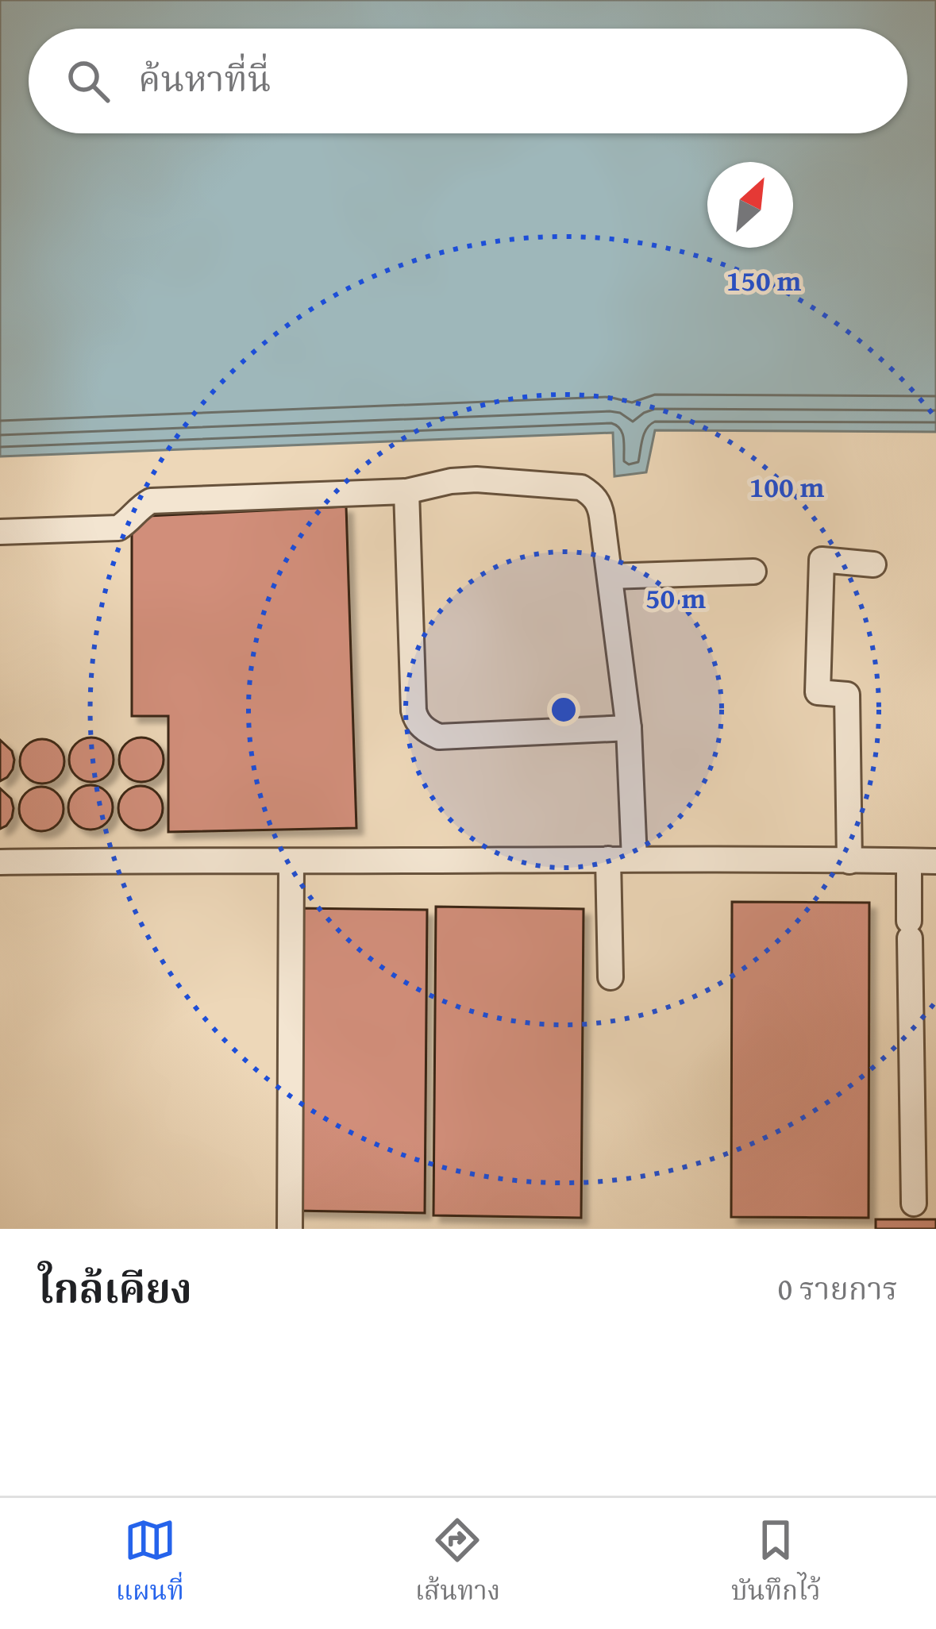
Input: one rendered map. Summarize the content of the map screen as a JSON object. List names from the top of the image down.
{
  "north": "top right",
  "page": {
    "search": "ค้นหาที่นี่",
    "heading": ["ใกล้เคียง", "0 รายการ"],
    "nav": ["แผนที่", "เส้นทาง", "บันทึกไว้"]
  },
  "rings": ["150 m", "100 m", "50 m"]
}
